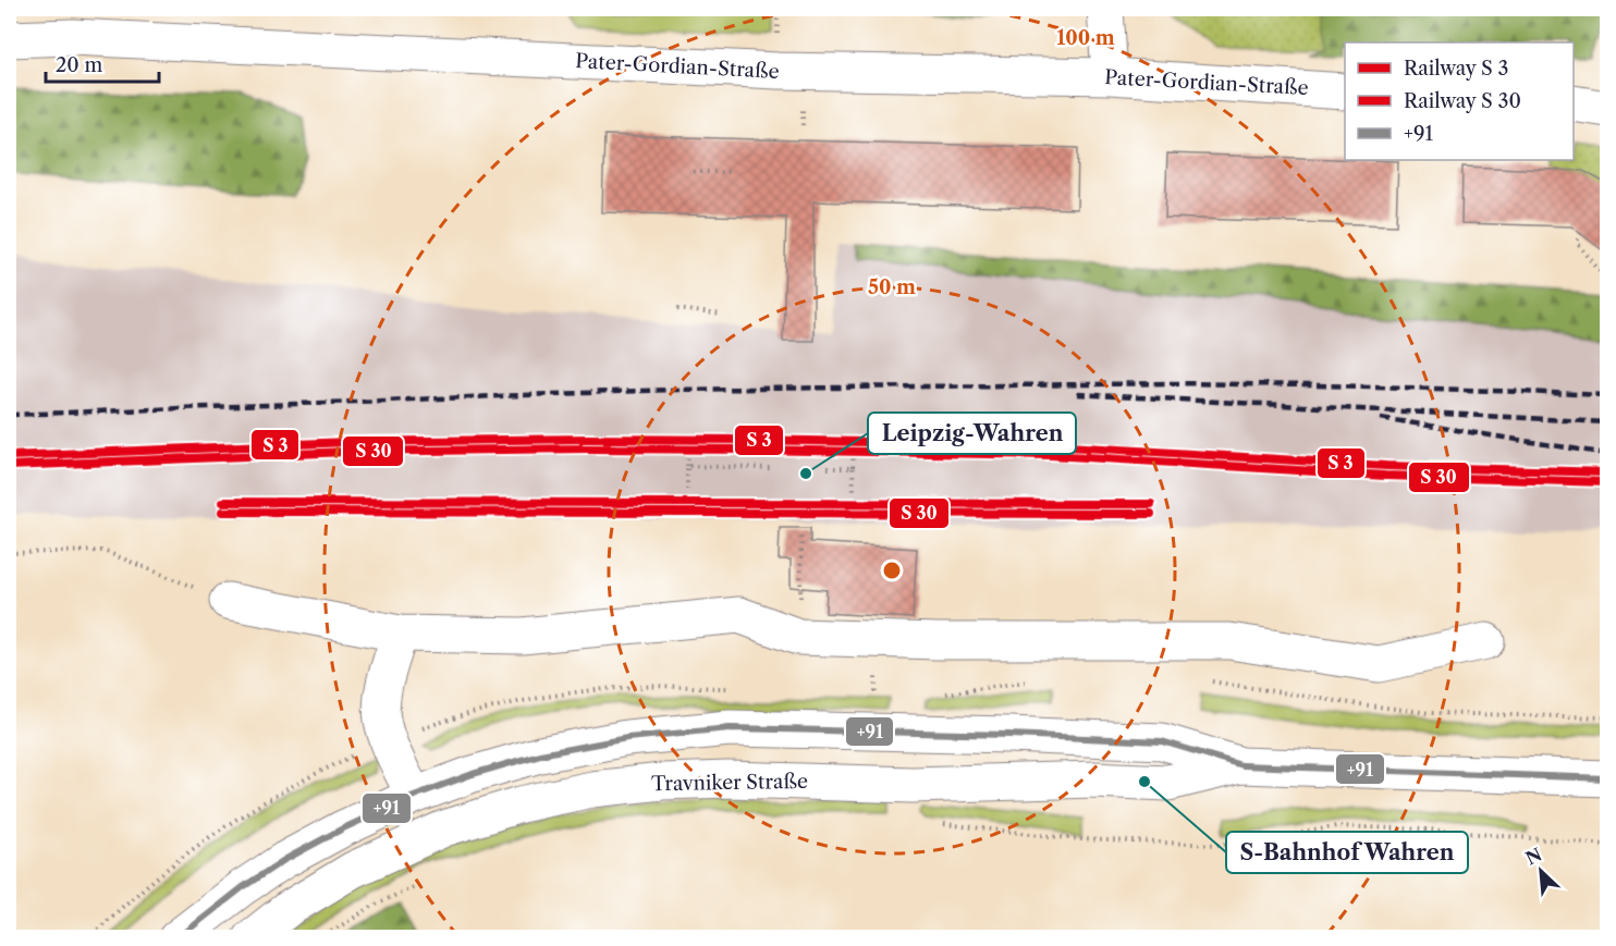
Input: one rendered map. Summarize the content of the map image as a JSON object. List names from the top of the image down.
{
  "streets": {
    "main road": ["Pater-Gordian-Straße", "Travniker Straße"]
  },
  "places": ["Leipzig-Wahren", "S-Bahnhof Wahren"],
  "lines": ["transit line +91"],
  "legend": ["Railway S 3", "Railway S 30", "+91"],
  "scale_bar": "20 m",
  "north": "top left",
  "rings": ["100 m", "50 m"]
}
